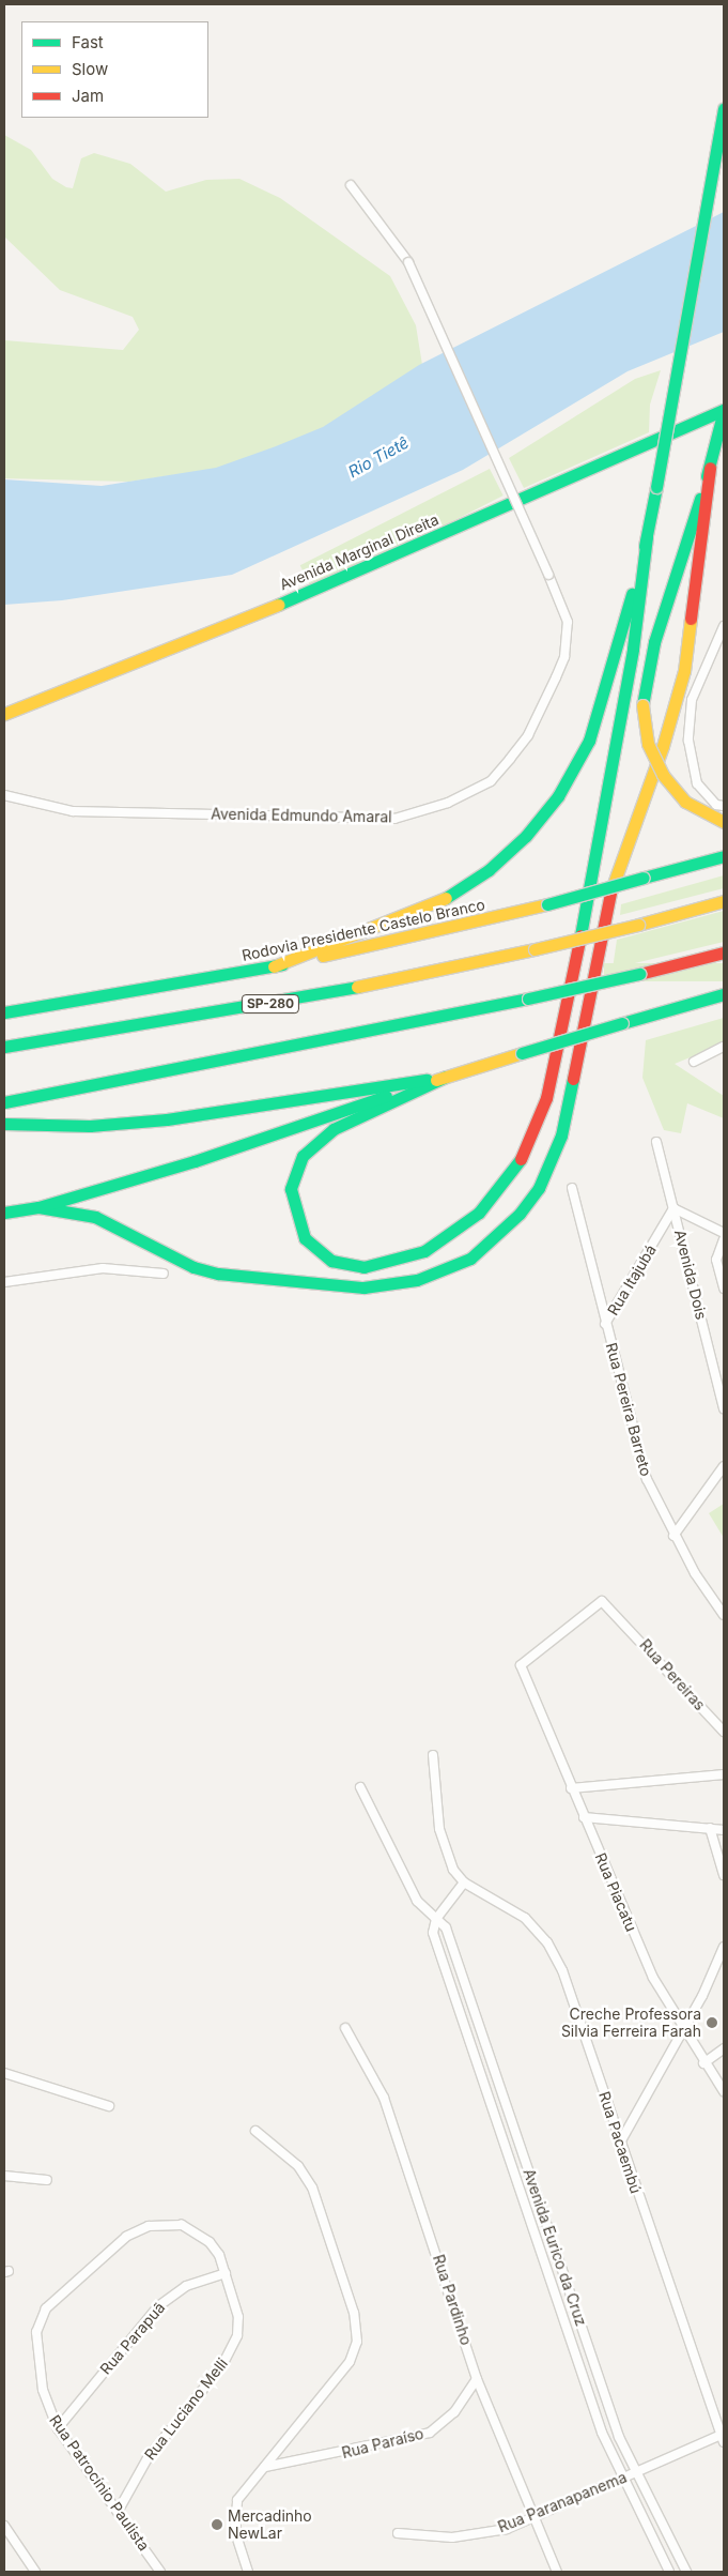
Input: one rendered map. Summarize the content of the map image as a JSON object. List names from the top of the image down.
{
  "streets": {
    "main road": ["Avenida Marginal Direita", "Rodovia Presidente Castelo Branco", "SP-280"],
    "street": [
      "Avenida Edmundo Amaral",
      "Avenida Dois",
      "Rua Itajubá",
      "Rua Pereira Barreto",
      "Rua Pereiras",
      "Rua Piacatu",
      "Rua Pacaembú",
      "Avenida Eurico da Cruz",
      "Rua Pardinho",
      "Rua Parapuã",
      "Rua Luciano Melli",
      "Rua Paraíso",
      "Rua Patrocínio Paulista",
      "Rua Paranapanema"
    ]
  },
  "crossings": [
    ["Avenida Dois", "Rua Itajubá"],
    ["Rua Itajubá", "Rua Pereira Barreto"],
    ["Rua Pereiras", "Rua Piacatu"],
    ["Rua Pacaembú", "Rua Paranapanema"],
    ["Avenida Eurico da Cruz", "Rua Paranapanema"],
    ["Rua Pardinho", "Rua Paraíso"],
    ["Rua Pardinho", "Rua Paranapanema"],
    ["Rua Parapuã", "Rua Luciano Melli"],
    ["Rua Parapuã", "Rua Patrocínio Paulista"],
    ["Rua Luciano Melli", "Rua Patrocínio Paulista"]
  ],
  "water": ["Rio Tietê"],
  "places": ["Creche Professora Silvia Ferreira Farah", "Mercadinho NewLar"],
  "legend": ["Fast", "Slow", "Jam"]
}
